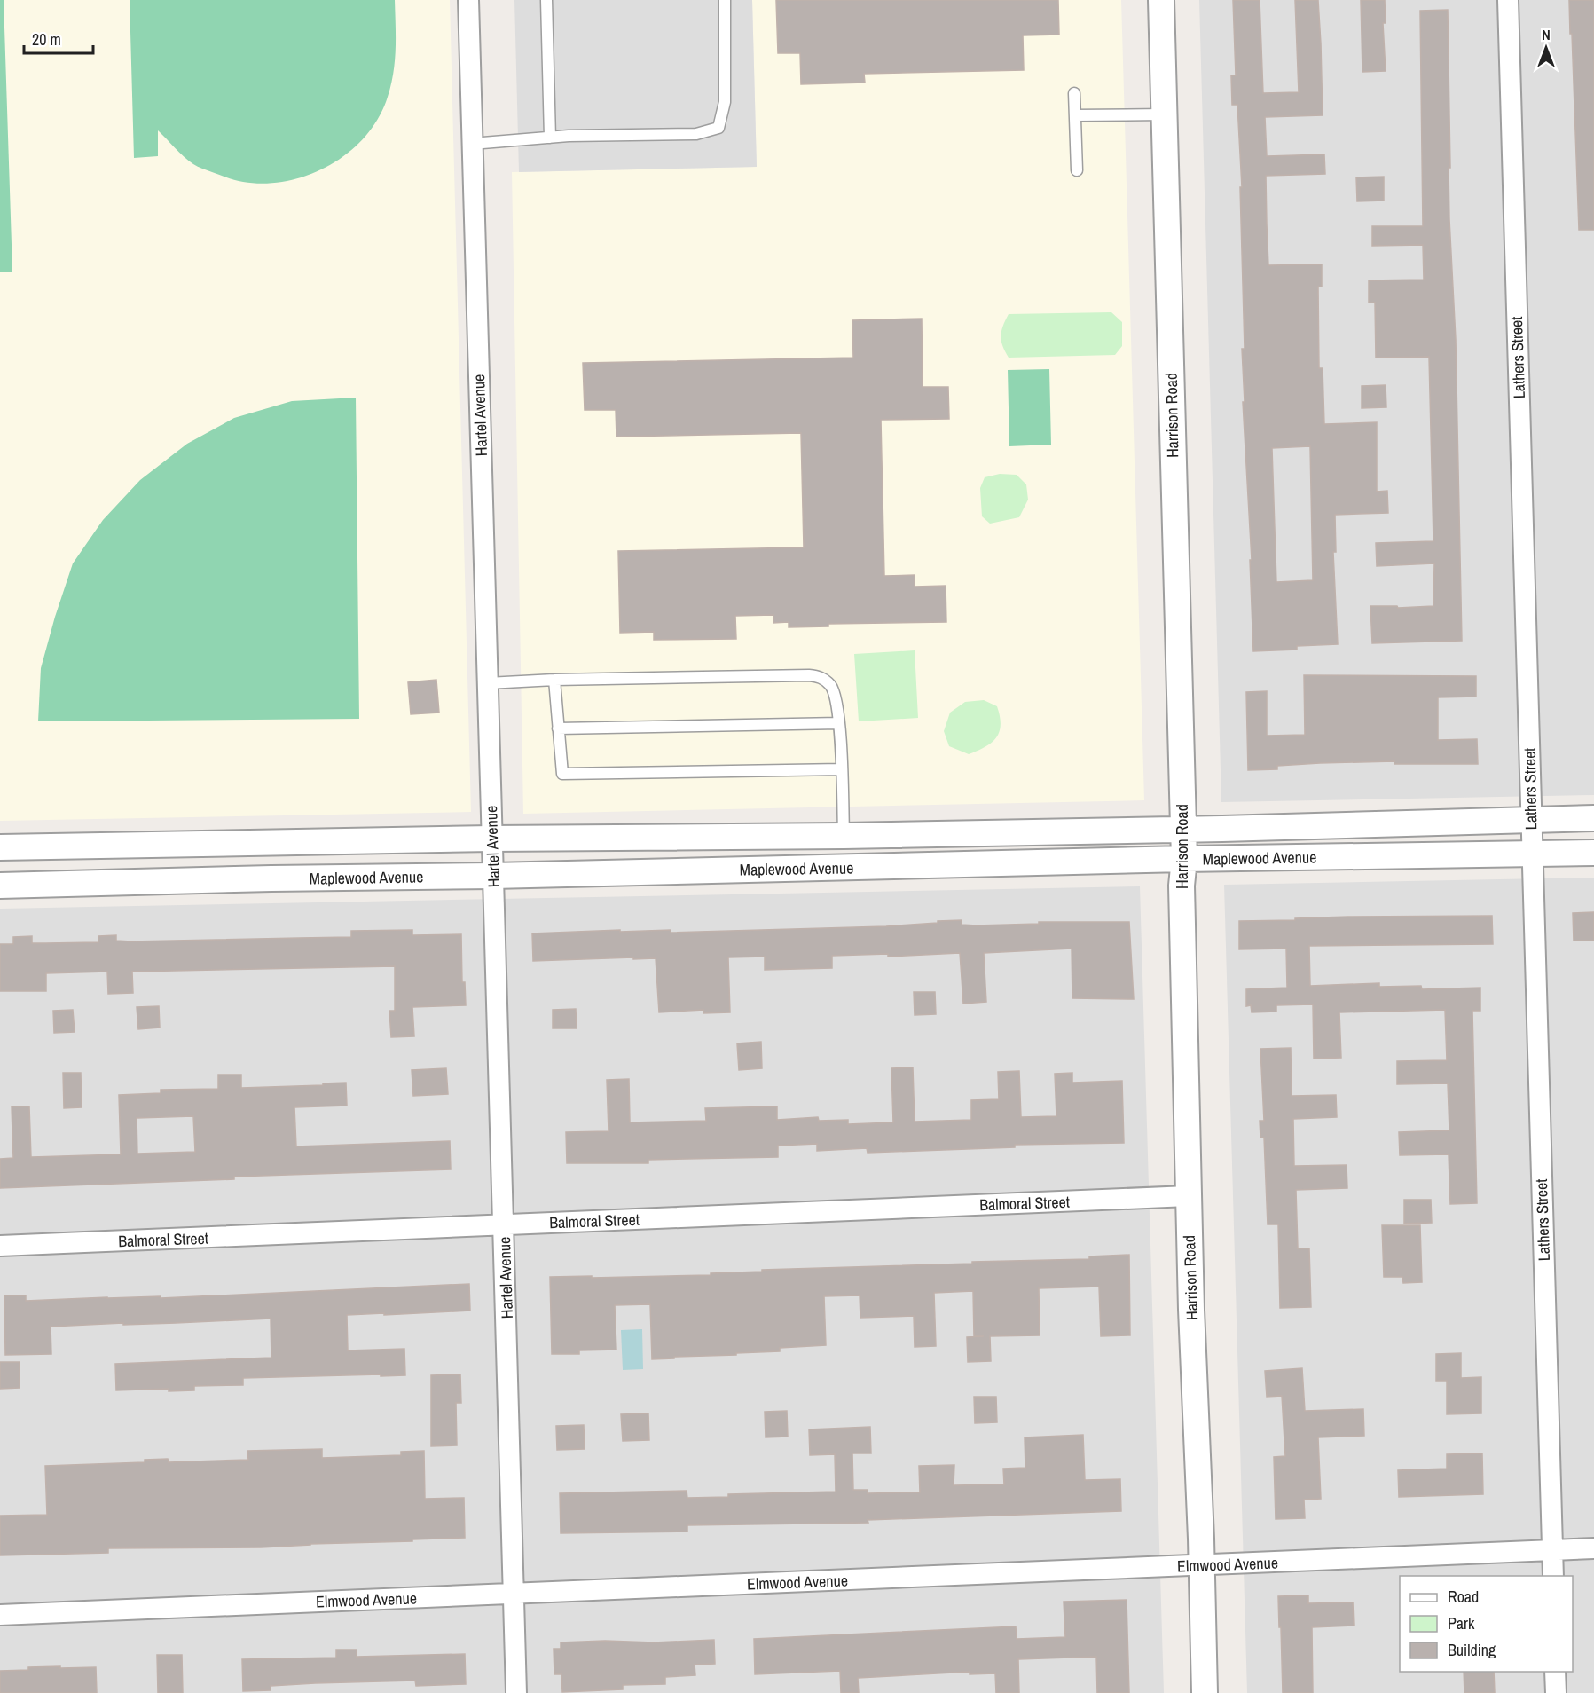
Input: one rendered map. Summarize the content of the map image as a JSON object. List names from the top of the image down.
{
  "streets": {
    "street": [
      "Lathers Street",
      "Hartel Avenue",
      "Harrison Road",
      "Maplewood Avenue",
      "Balmoral Street",
      "Elmwood Avenue"
    ]
  },
  "crossings": [
    ["Lathers Street", "Maplewood Avenue"],
    ["Lathers Street", "Elmwood Avenue"],
    ["Hartel Avenue", "Maplewood Avenue"],
    ["Hartel Avenue", "Balmoral Street"],
    ["Hartel Avenue", "Elmwood Avenue"],
    ["Harrison Road", "Maplewood Avenue"],
    ["Harrison Road", "Balmoral Street"],
    ["Harrison Road", "Elmwood Avenue"]
  ],
  "legend": ["Road", "Park", "Building"],
  "scale_bar": "20 m",
  "north": "top"
}
